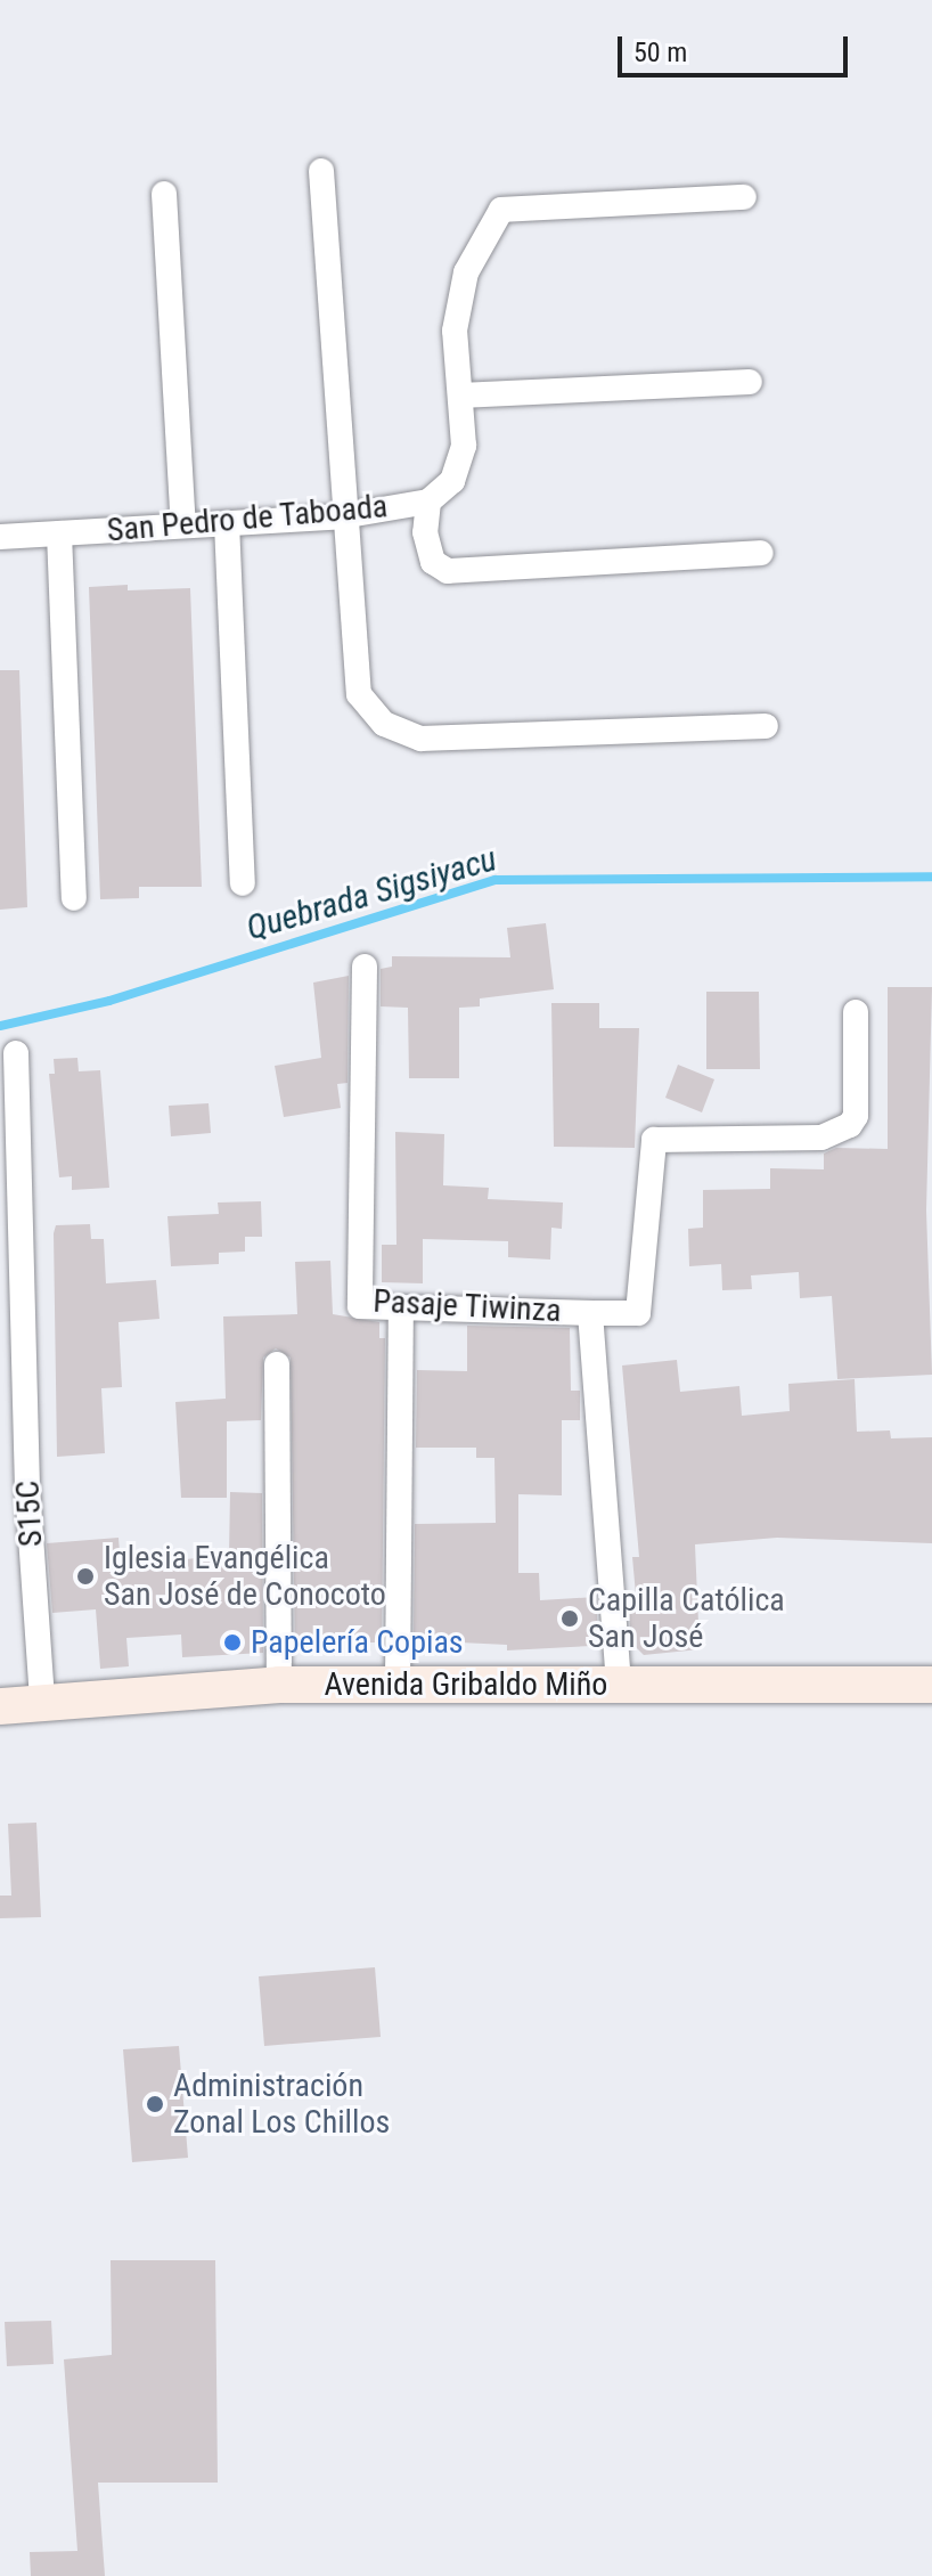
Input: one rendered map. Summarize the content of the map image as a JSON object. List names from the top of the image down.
{
  "streets": {
    "street": [
      "San Pedro de Taboada",
      "Pasaje Tiwinza",
      "S15C",
      "Avenida Gribaldo Miño"
    ]
  },
  "crossings": [
    ["Pasaje Tiwinza", "Avenida Gribaldo Miño"],
    ["S15C", "Avenida Gribaldo Miño"]
  ],
  "water": ["Quebrada Sigsiyacu"],
  "places": [
    "Iglesia Evangélica San José de Conocoto",
    "Capilla Católica San José",
    "Papelería Copias",
    "Administración Zonal Los Chillos"
  ],
  "scale_bar": "50 m"
}
